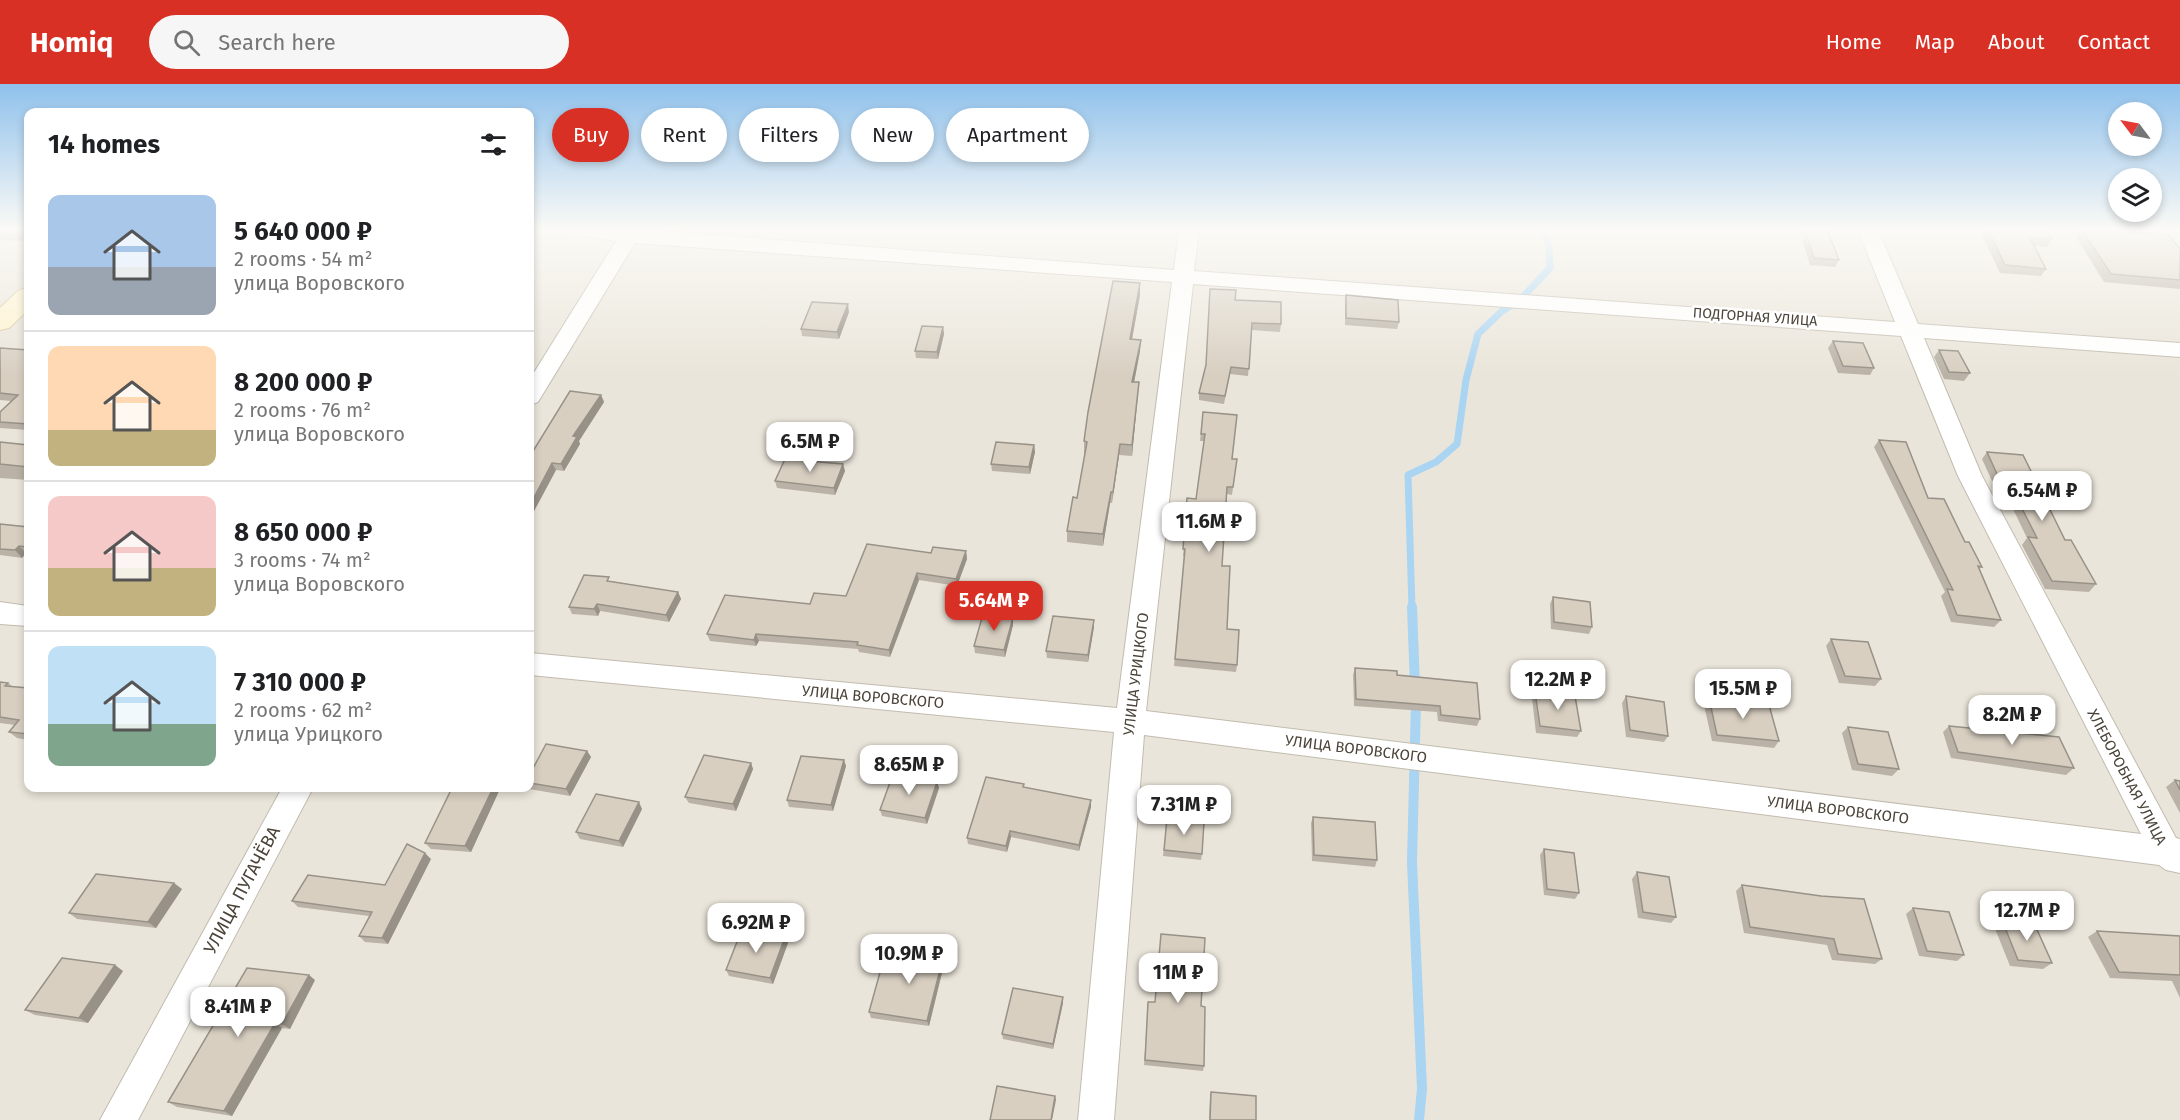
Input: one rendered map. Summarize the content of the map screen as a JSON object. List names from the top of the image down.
{
  "streets": {
    "street": [
      "ПОДГОРНАЯ УЛИЦА",
      "УЛИЦА УРИЦКОГО",
      "УЛИЦА ВОРОВСКОГО",
      "ХЛЕБОРОБНАЯ УЛИЦА",
      "УЛИЦА ПУГАЧЁВА"
    ]
  },
  "crossings": [
    ["ПОДГОРНАЯ УЛИЦА", "ХЛЕБОРОБНАЯ УЛИЦА"],
    ["УЛИЦА УРИЦКОГО", "УЛИЦА ВОРОВСКОГО"],
    ["УЛИЦА ВОРОВСКОГО", "ХЛЕБОРОБНАЯ УЛИЦА"]
  ],
  "north": "top left",
  "page": {
    "header": "Homiq",
    "search": "Search here",
    "nav": [
      "Home",
      "Map",
      "About",
      "Contact"
    ],
    "chip": [
      "Buy",
      "Rent",
      "Filters",
      "New",
      "Apartment"
    ],
    "heading": "14 homes",
    "list": [
      {
        "name": "5 640 000 ₽",
        "note": "2 rooms · 54 m² · улица Воровского"
      },
      {
        "name": "8 200 000 ₽",
        "note": "2 rooms · 76 m² · улица Воровского"
      },
      {
        "name": "8 650 000 ₽",
        "note": "3 rooms · 74 m² · улица Воровского"
      },
      {
        "name": "7 310 000 ₽",
        "note": "2 rooms · 62 m² · улица Урицкого"
      }
    ],
    "price": [
      "6.5M ₽",
      "6.54M ₽",
      "11.6M ₽",
      "5.64M ₽",
      "12.2M ₽",
      "15.5M ₽",
      "8.2M ₽",
      "8.65M ₽",
      "7.31M ₽",
      "12.7M ₽",
      "6.92M ₽",
      "10.9M ₽",
      "11M ₽",
      "8.41M ₽"
    ]
  }
}
